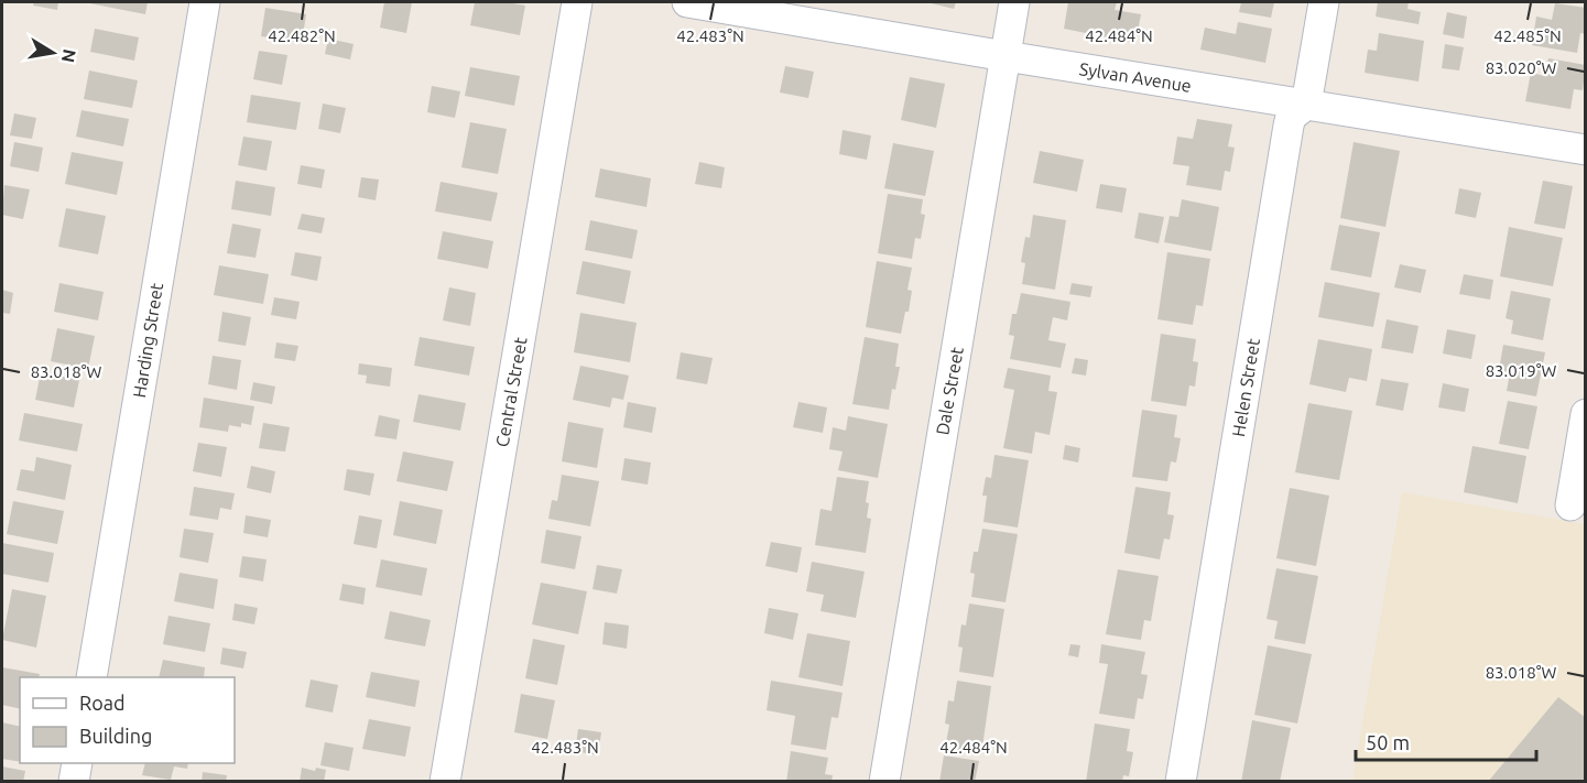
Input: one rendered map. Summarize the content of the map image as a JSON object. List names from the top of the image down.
{
  "streets": {
    "street": [
      "Sylvan Avenue",
      "Harding Street",
      "Helen Street",
      "Dale Street",
      "Central Street"
    ]
  },
  "crossings": [
    ["Sylvan Avenue", "Helen Street"],
    ["Sylvan Avenue", "Dale Street"]
  ],
  "legend": ["Road", "Building"],
  "scale_bar": "50 m",
  "north": "right",
  "coordinates": [
    "42.482°N",
    "42.483°N",
    "42.484°N",
    "42.485°N",
    "83.020°W",
    "83.019°W",
    "83.018°W"
  ]
}
